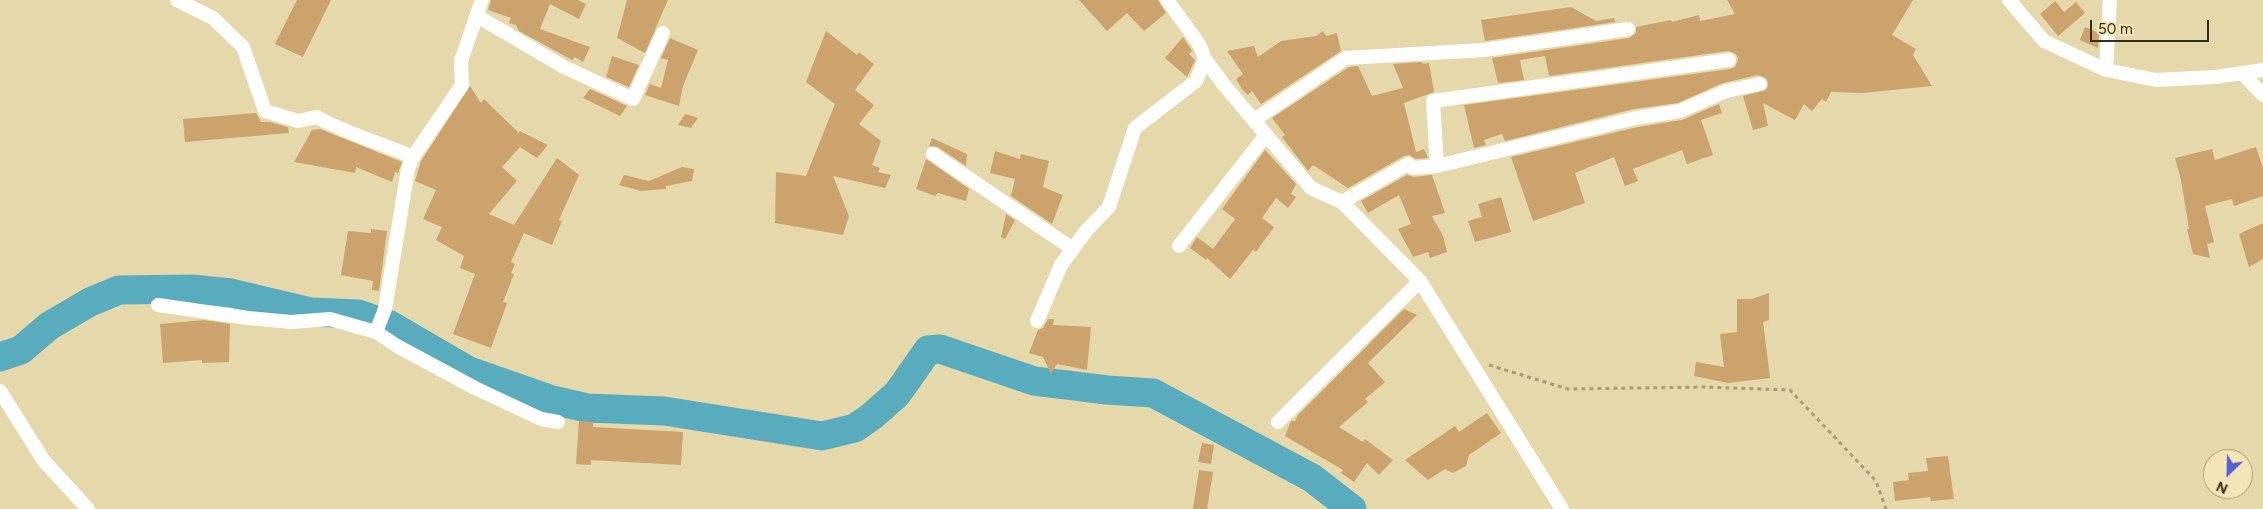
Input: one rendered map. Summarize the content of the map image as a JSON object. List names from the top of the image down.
{
  "scale_bar": "50 m",
  "north": "bottom left"
}
